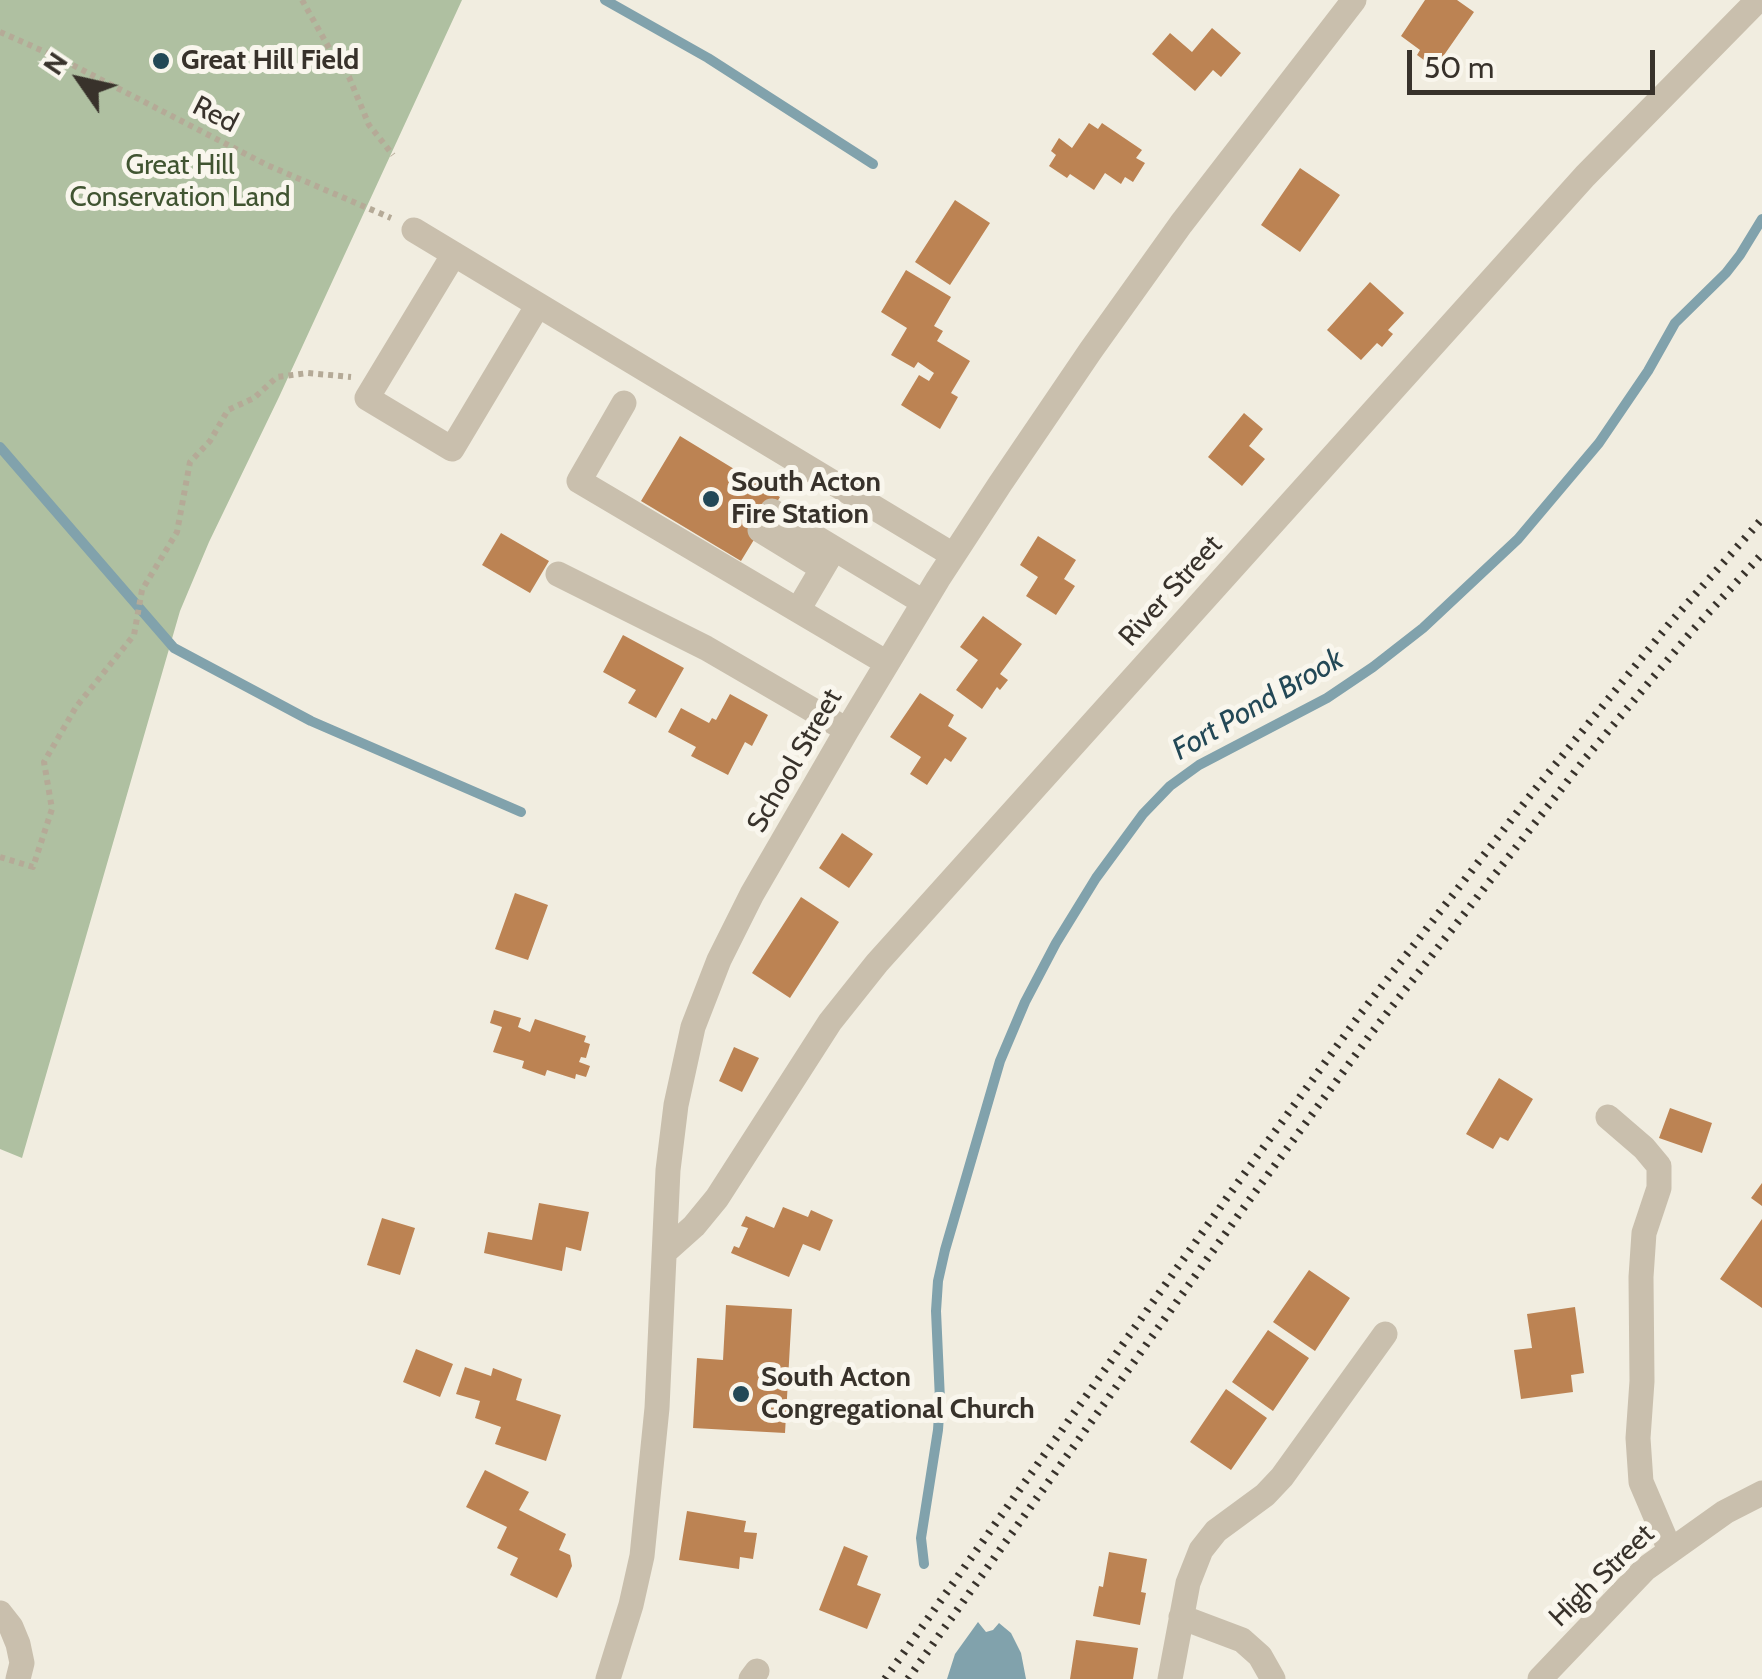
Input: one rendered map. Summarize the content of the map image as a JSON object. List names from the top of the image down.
{
  "streets": {
    "street": ["River Street", "School Street", "High Street"],
    "path": ["Red"]
  },
  "crossings": [
    ["River Street", "School Street"]
  ],
  "water": ["Fort Pond Brook"],
  "parks": ["Great Hill Conservation Land"],
  "places": ["Great Hill Field", "South Acton Fire Station", "South Acton Congregational Church"],
  "scale_bar": "50 m",
  "north": "top left"
}
